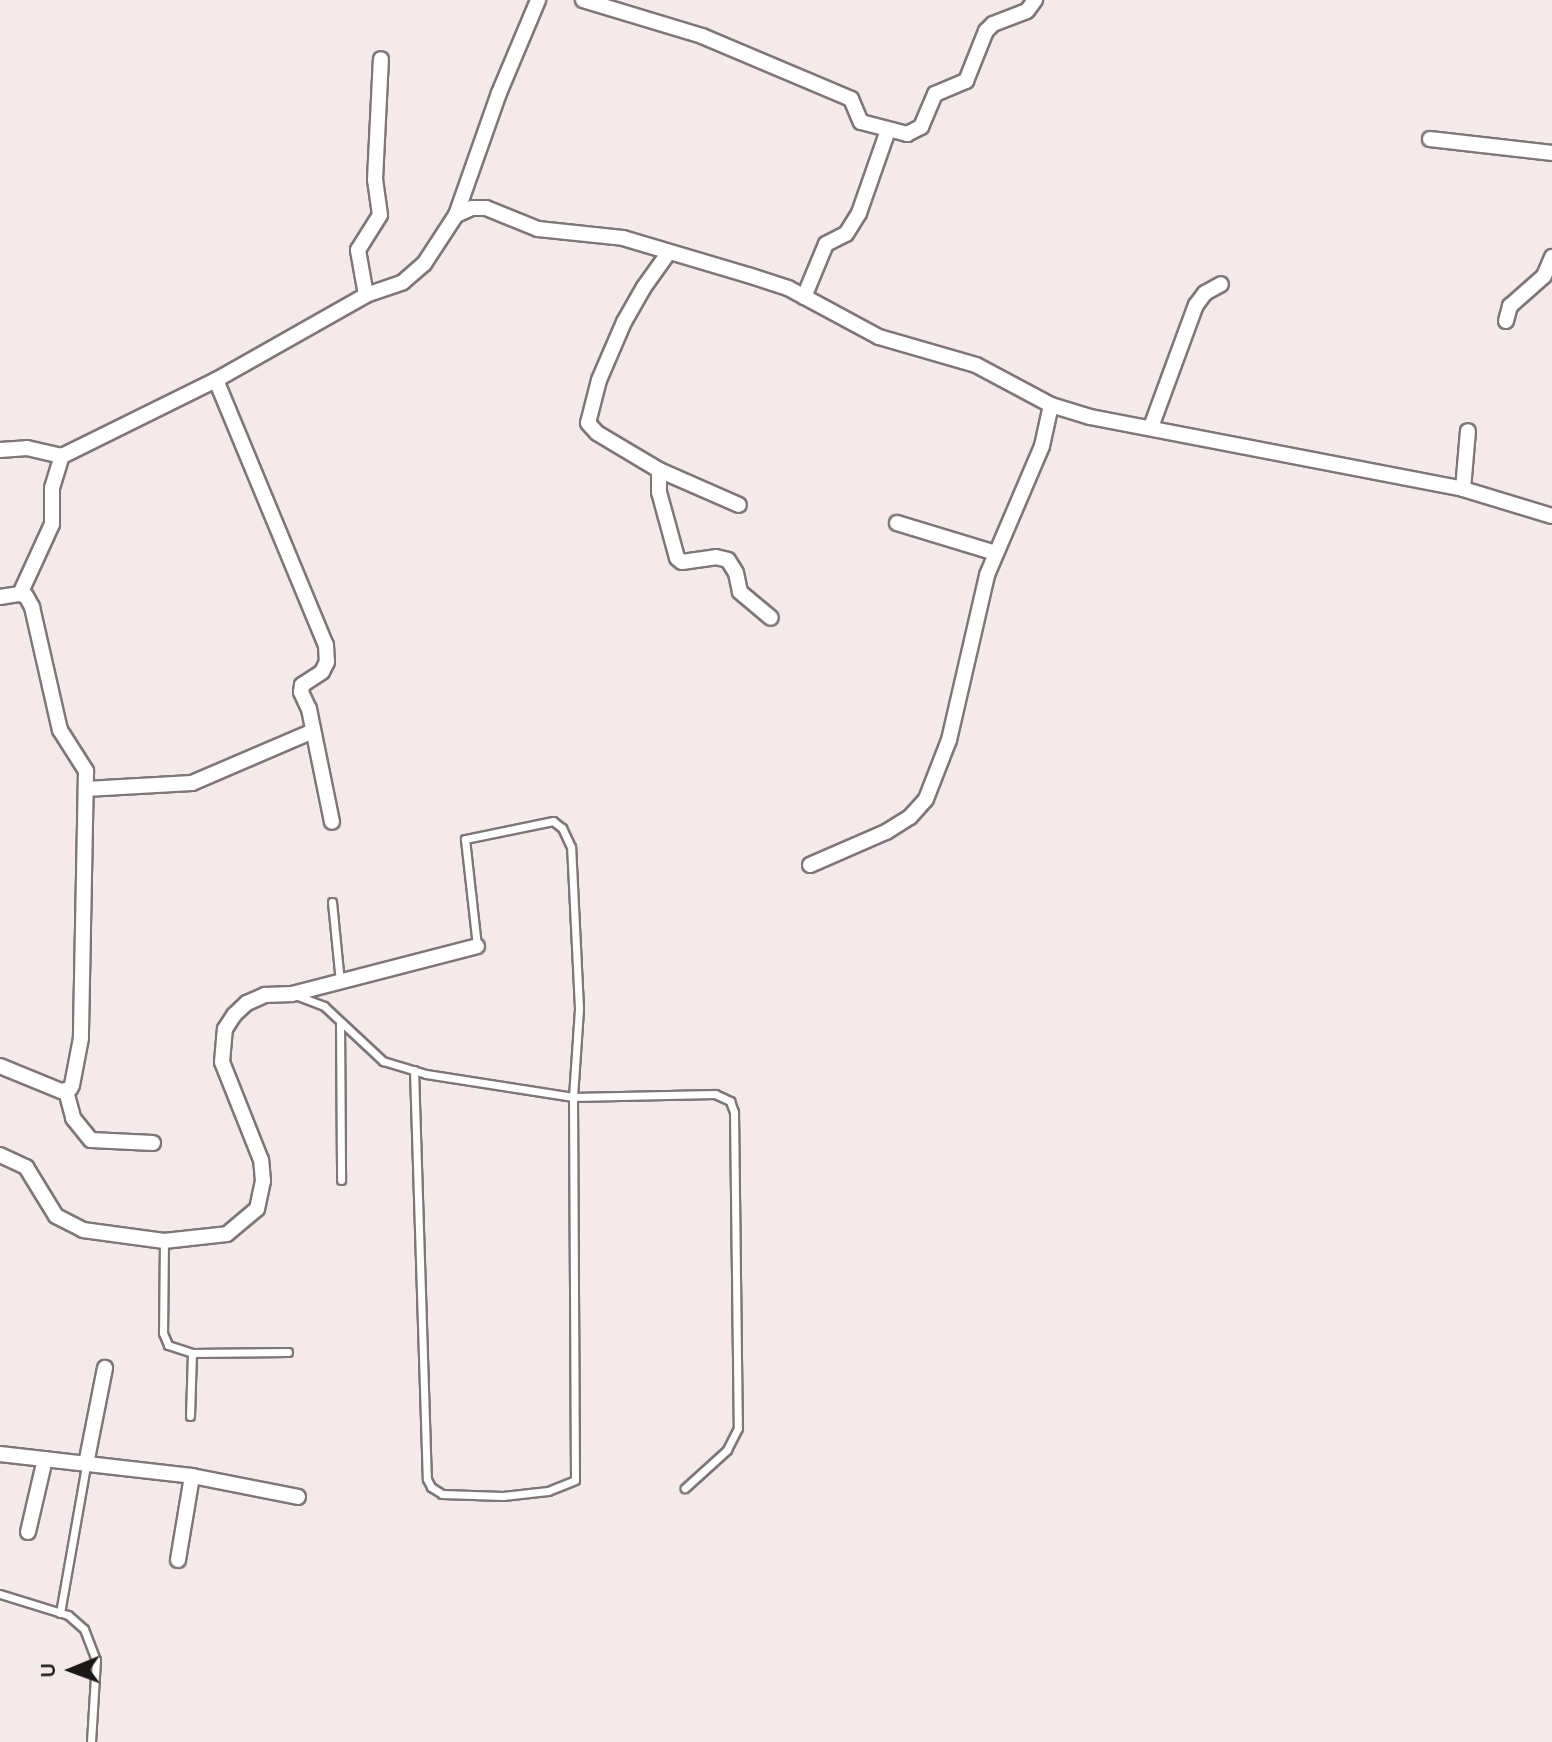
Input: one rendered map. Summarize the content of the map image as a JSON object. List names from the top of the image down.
{
  "north": "left"
}
